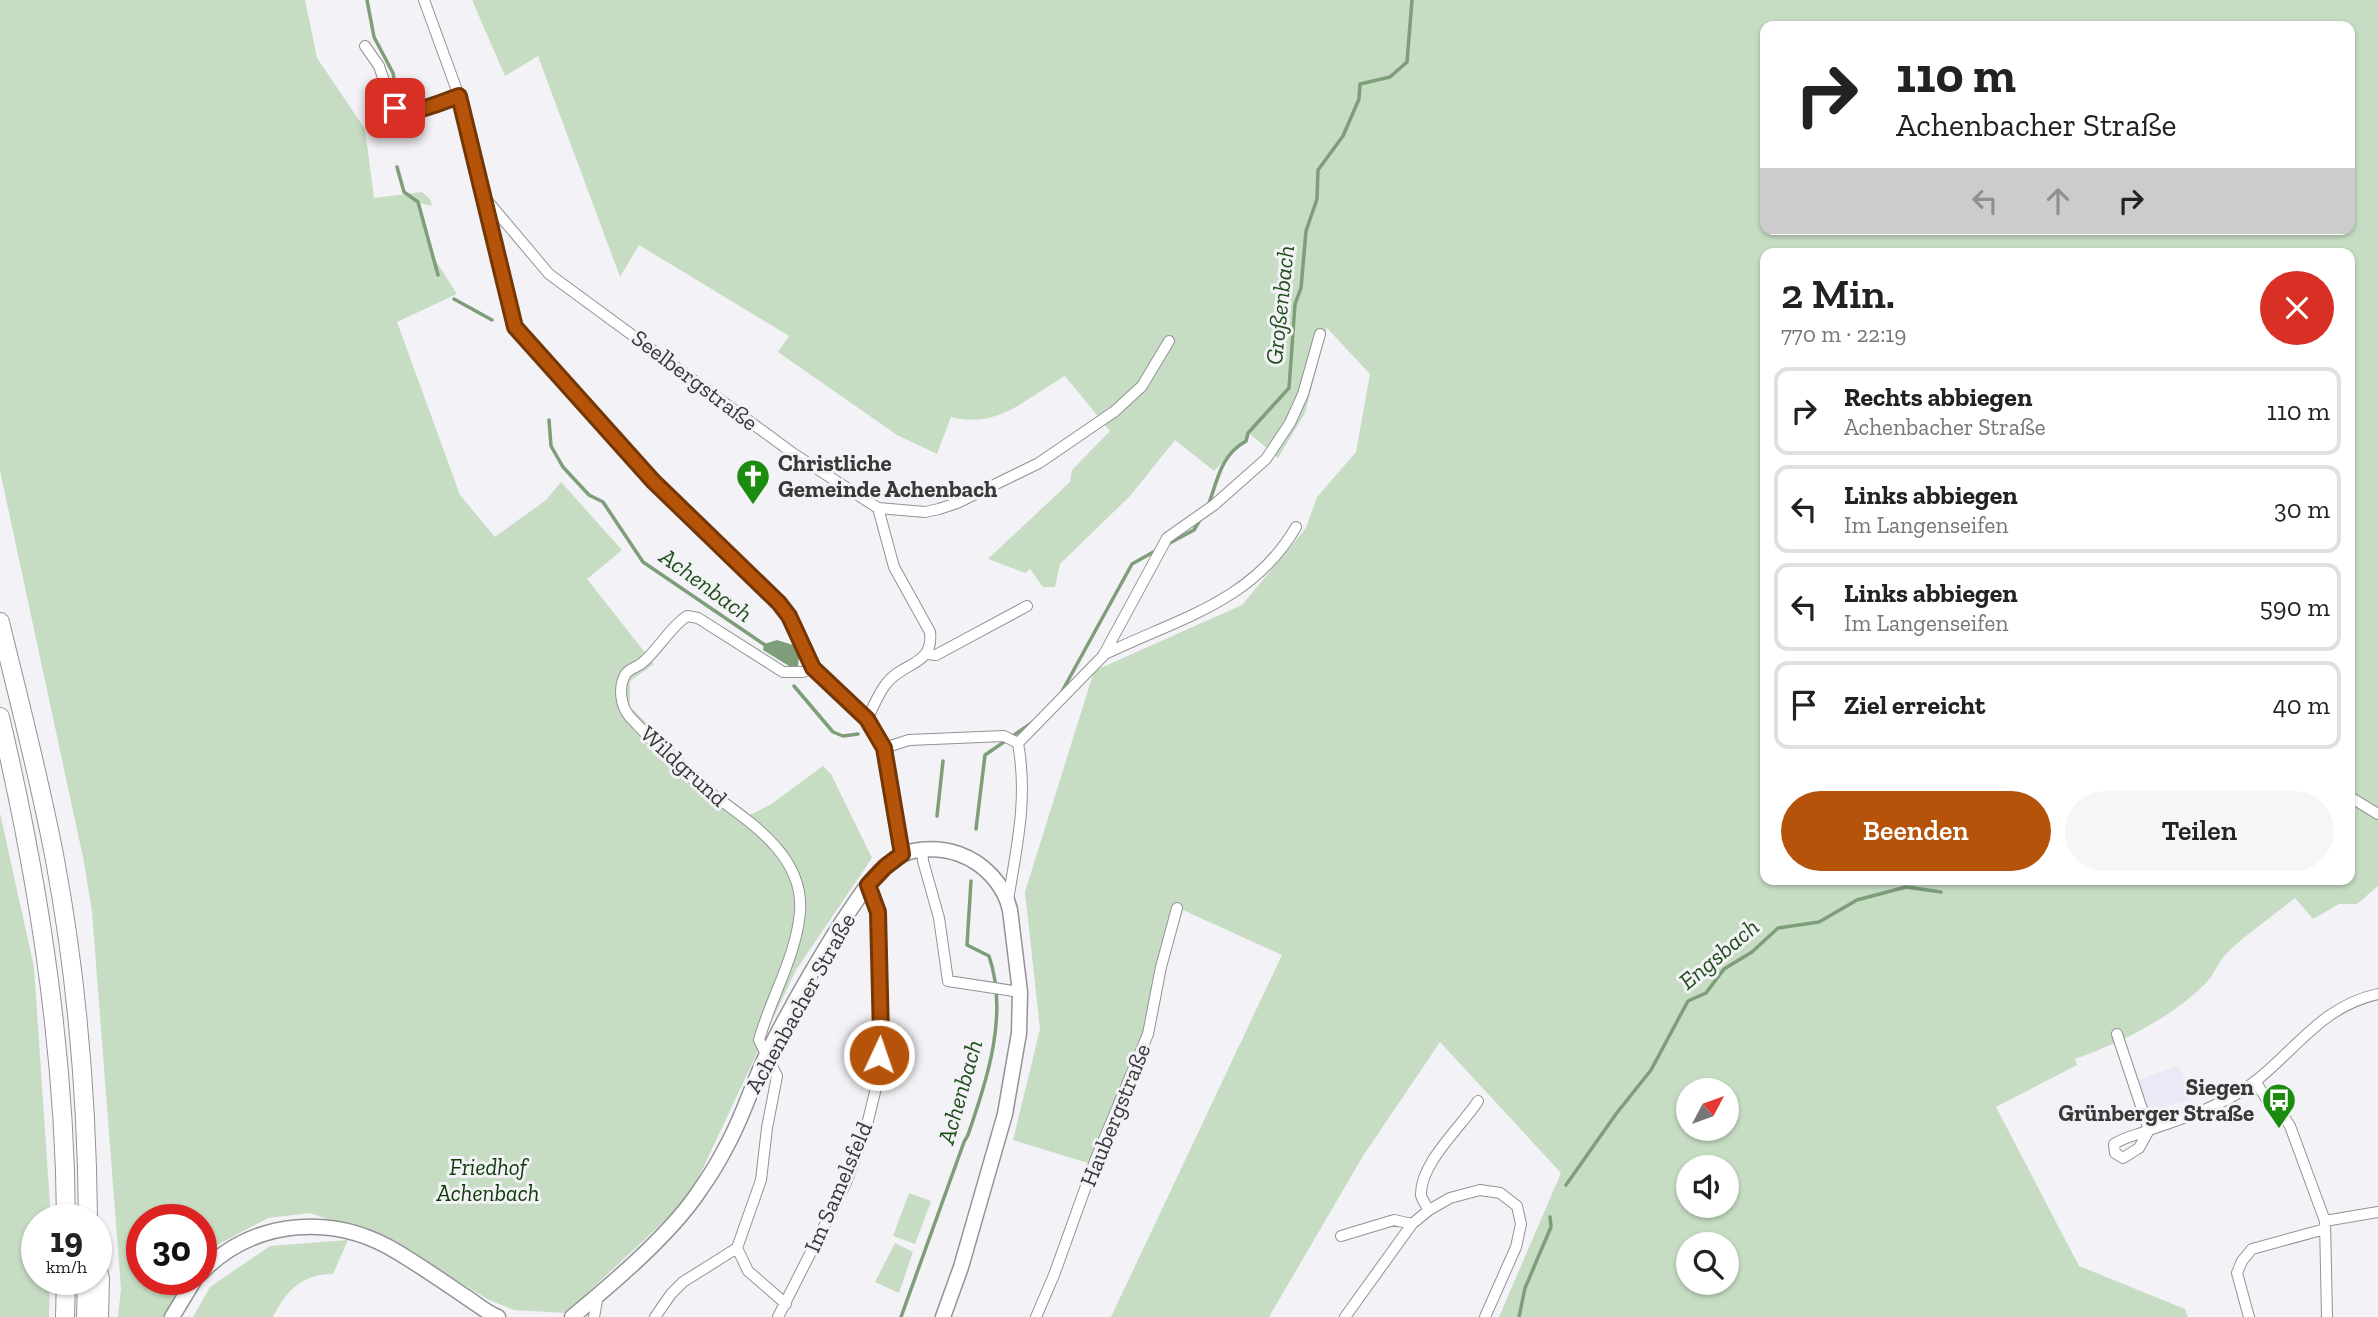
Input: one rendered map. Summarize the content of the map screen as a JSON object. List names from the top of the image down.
{
  "streets": {
    "main road": ["Achenbacher Straße"],
    "street": [
      "Seelbergstraße",
      "Wildgrund",
      "Haubergstraße",
      "Im Samelsfeld"
    ]
  },
  "crossings": [
    ["Wildgrund", "Achenbacher Straße"],
    ["Achenbacher Straße", "Im Samelsfeld"]
  ],
  "water": ["Großenbach", "Achenbach", "Engsbach"],
  "parks": ["Friedhof Achenbach"],
  "places": {
    "church": ["Christliche Gemeinde Achenbach"],
    "bus stop": ["Siegen Grünberger Straße"]
  },
  "north": "top right",
  "page": {
    "turn": ["110 m", "Achenbacher Straße"],
    "heading": ["2 Min.", "770 m · 22:19"],
    "list": [
      {
        "name": "Rechts abbiegen",
        "note": "Achenbacher Straße",
        "value": "110 m"
      },
      {
        "name": "Links abbiegen",
        "note": "Im Langenseifen",
        "value": "30 m"
      },
      {
        "name": "Links abbiegen",
        "note": "Im Langenseifen",
        "value": "590 m"
      },
      {
        "name": "Ziel erreicht",
        "value": "40 m"
      }
    ],
    "buttons": ["Beenden", "Teilen"],
    "speed": "19 km/h",
    "limit": "30"
  }
}
